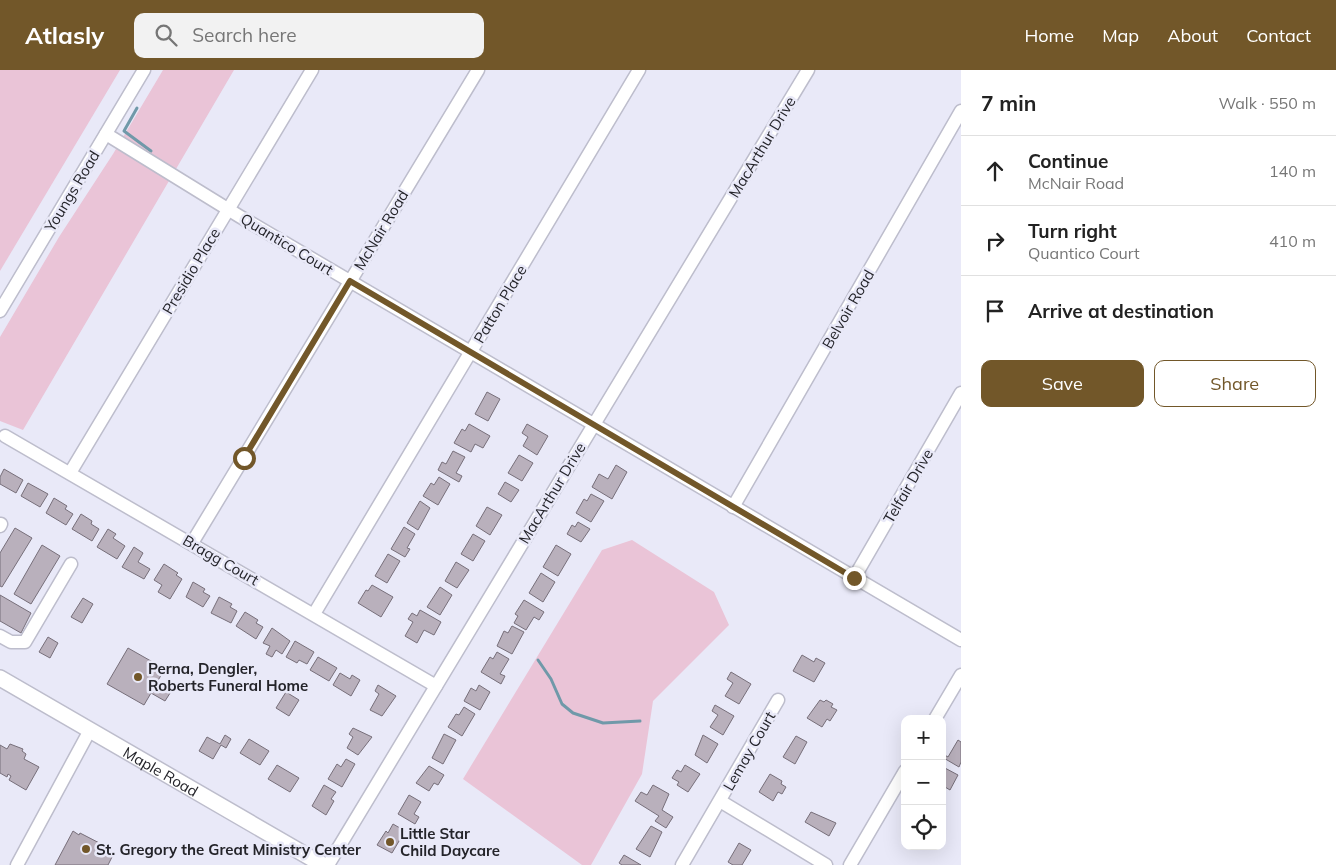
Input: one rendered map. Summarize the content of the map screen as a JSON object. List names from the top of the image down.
{
  "streets": {
    "main road": ["Maple Road"],
    "street": [
      "MacArthur Drive",
      "Youngs Road",
      "McNair Road",
      "Quantico Court",
      "Presidio Place",
      "Patton Place",
      "Belvoir Road",
      "Telfair Drive",
      "Bragg Court",
      "Lemay Court"
    ]
  },
  "crossings": [
    ["MacArthur Drive", "Quantico Court"],
    ["MacArthur Drive", "Bragg Court"],
    ["Youngs Road", "Quantico Court"],
    ["McNair Road", "Quantico Court"],
    ["McNair Road", "Bragg Court"],
    ["Quantico Court", "Presidio Place"],
    ["Quantico Court", "Patton Place"],
    ["Quantico Court", "Belvoir Road"],
    ["Quantico Court", "Telfair Drive"],
    ["Presidio Place", "Bragg Court"],
    ["Patton Place", "Bragg Court"]
  ],
  "places": ["Perna, Dengler, Roberts Funeral Home", "Little Star Child Daycare", "St. Gregory the Great Ministry Center"],
  "page": {
    "header": "Atlasly",
    "search": "Search here",
    "nav": [
      "Home",
      "Map",
      "About",
      "Contact"
    ],
    "heading": ["7 min", "Walk · 550 m"],
    "list": [
      ["Continue", "McNair Road", "140 m"],
      ["Turn right", "Quantico Court", "410 m"],
      "Arrive at destination"
    ],
    "buttons": ["Save", "Share"],
    "map_buttons": ["+", "−"]
  }
}
